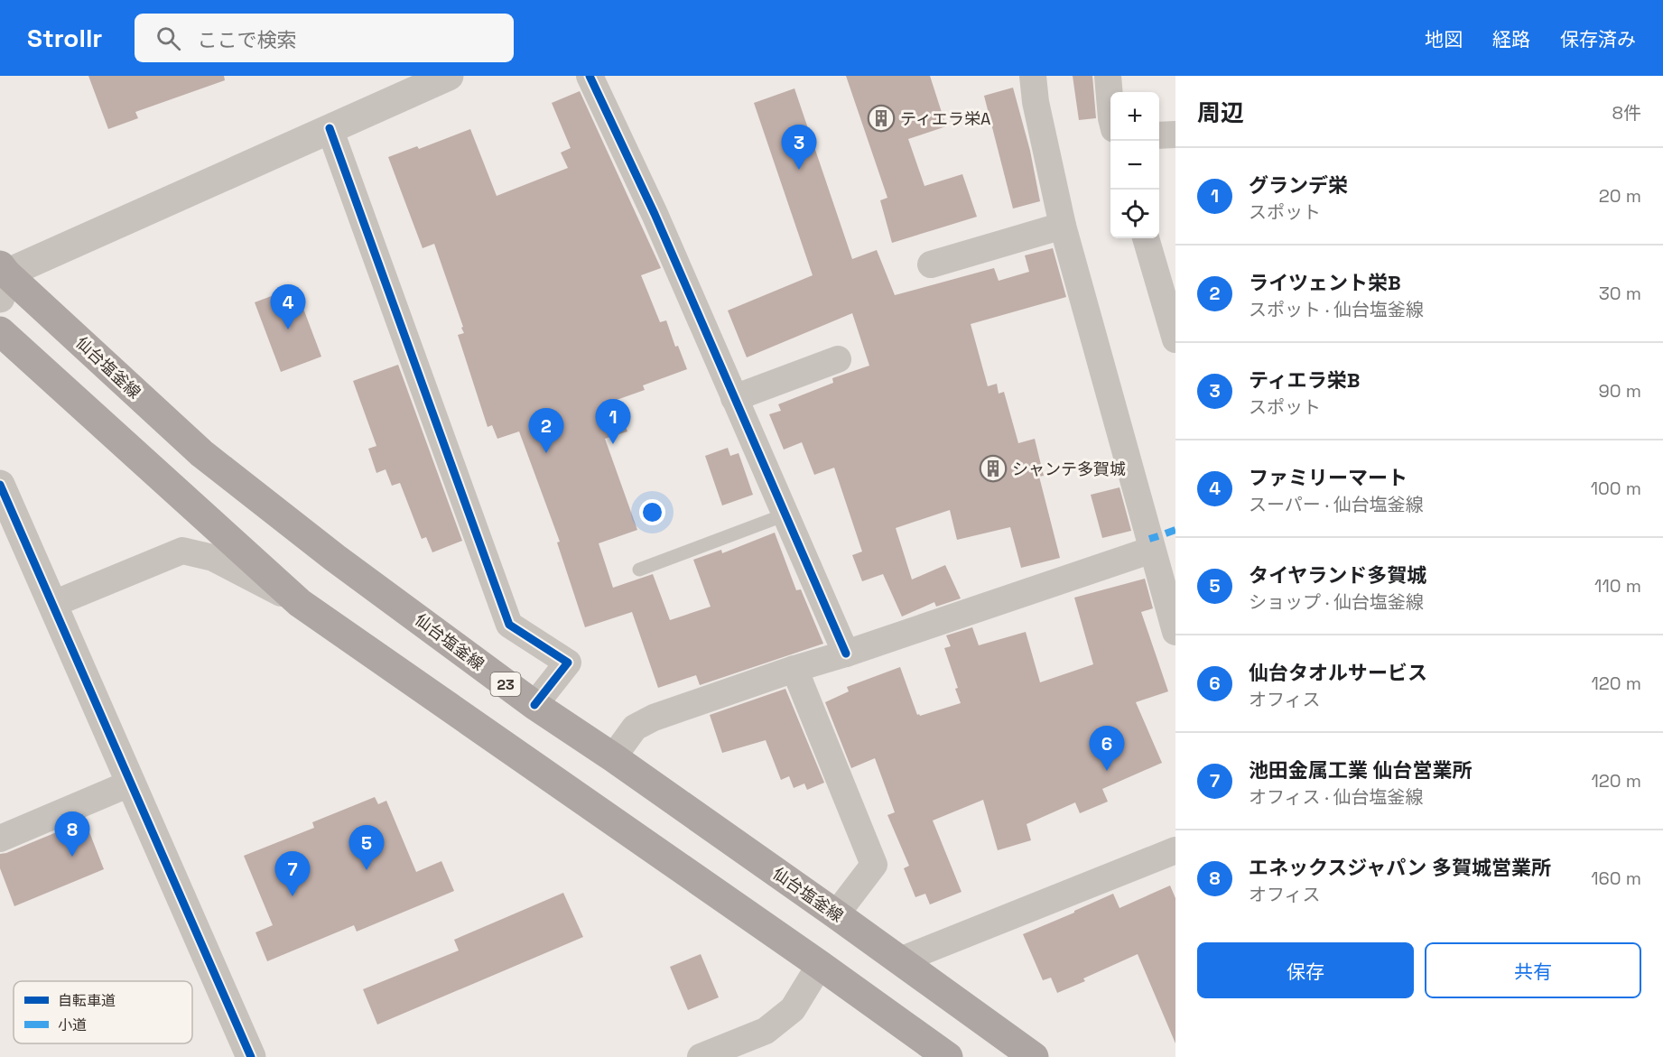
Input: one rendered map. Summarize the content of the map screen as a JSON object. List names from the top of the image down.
{
  "streets": {
    "main road": ["仙台塩釜線", "23"]
  },
  "places": {
    "building": ["ティエラ栄A", "シャンテ多賀城"]
  },
  "legend": ["自転車道", "小道"],
  "page": {
    "header": "Strollr",
    "search": "ここで検索",
    "nav": ["地図", "経路", "保存済み"],
    "heading": ["周辺", "8件"],
    "map_buttons": ["+", "−"],
    "pins": [
      "3",
      "4",
      "1",
      "2",
      "6",
      "8",
      "5",
      "7"
    ],
    "list": [
      {
        "mark": "1",
        "name": "グランデ栄",
        "note": "スポット",
        "value": "20 m"
      },
      {
        "mark": "2",
        "name": "ライツェント栄B",
        "note": "スポット · 仙台塩釜線",
        "value": "30 m"
      },
      {
        "mark": "3",
        "name": "ティエラ栄B",
        "note": "スポット",
        "value": "90 m"
      },
      {
        "mark": "4",
        "name": "ファミリーマート",
        "note": "スーパー · 仙台塩釜線",
        "value": "100 m"
      },
      {
        "mark": "5",
        "name": "タイヤランド多賀城",
        "note": "ショップ · 仙台塩釜線",
        "value": "110 m"
      },
      {
        "mark": "6",
        "name": "仙台タオルサービス",
        "note": "オフィス",
        "value": "120 m"
      },
      {
        "mark": "7",
        "name": "池田金属工業 仙台営業所",
        "note": "オフィス · 仙台塩釜線",
        "value": "120 m"
      },
      {
        "mark": "8",
        "name": "エネックスジャパン 多賀城営業所",
        "note": "オフィス",
        "value": "160 m"
      }
    ],
    "buttons": ["保存", "共有"]
  }
}
